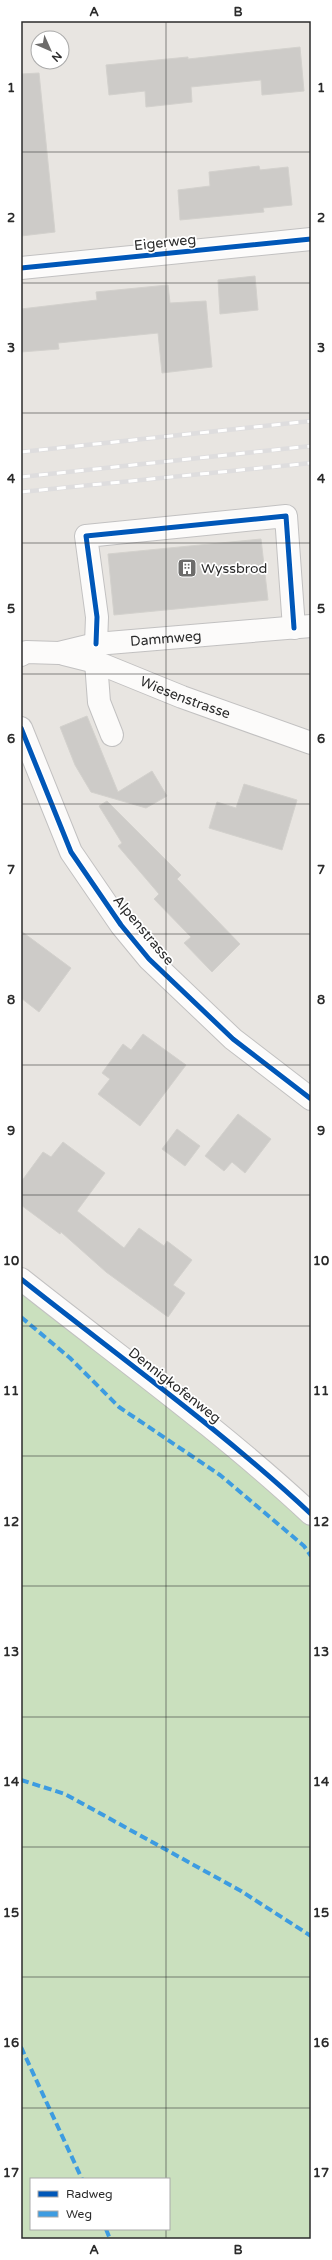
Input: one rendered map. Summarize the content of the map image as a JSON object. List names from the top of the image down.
{
  "streets": {
    "street": [
      "Eigerweg",
      "Dammweg",
      "Wiesenstrasse",
      "Alpenstrasse",
      "Dennigkofenweg"
    ]
  },
  "crossings": [
    ["Dammweg", "Wiesenstrasse"]
  ],
  "places": {
    "building": ["Wyssbrod"]
  },
  "legend": ["Radweg", "Weg"],
  "north": "bottom right",
  "grid": {
    "columns": ["A", "B"],
    "rows": [
      "1",
      "2",
      "3",
      "4",
      "5",
      "6",
      "7",
      "8",
      "9",
      "10",
      "11",
      "12",
      "13",
      "14",
      "15",
      "16",
      "17"
    ]
  }
}
